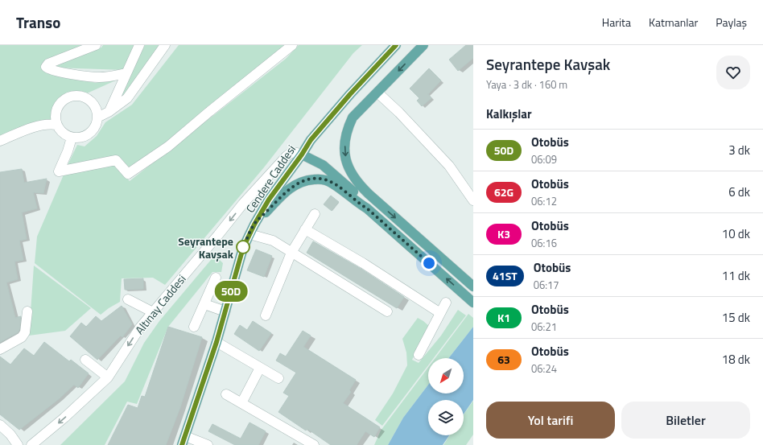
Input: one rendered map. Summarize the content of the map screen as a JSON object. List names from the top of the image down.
{
  "streets": {
    "main road": ["Cendere Caddesi"],
    "street": ["Altınay Caddesi"]
  },
  "crossings": [
    ["Cendere Caddesi", "Altınay Caddesi"]
  ],
  "places": ["Seyrantepe Kavşak"],
  "lines": ["bus line 50D"],
  "north": "bottom left",
  "page": {
    "header": "Transo",
    "nav": ["Harita", "Katmanlar", "Paylaş"],
    "on_map": "50D",
    "heading": [
      ["Seyrantepe Kavşak", "Yaya · 3 dk · 160 m"],
      "Kalkışlar"
    ],
    "list": [
      {
        "mark": "50D",
        "name": "Otobüs",
        "note": "06:09",
        "value": "3 dk"
      },
      {
        "mark": "62G",
        "name": "Otobüs",
        "note": "06:12",
        "value": "6 dk"
      },
      {
        "mark": "K3",
        "name": "Otobüs",
        "note": "06:16",
        "value": "10 dk"
      },
      {
        "mark": "41ST",
        "name": "Otobüs",
        "note": "06:17",
        "value": "11 dk"
      },
      {
        "mark": "K1",
        "name": "Otobüs",
        "note": "06:21",
        "value": "15 dk"
      },
      {
        "mark": "63",
        "name": "Otobüs",
        "note": "06:24",
        "value": "18 dk"
      }
    ],
    "buttons": ["Yol tarifi", "Biletler"]
  }
}
